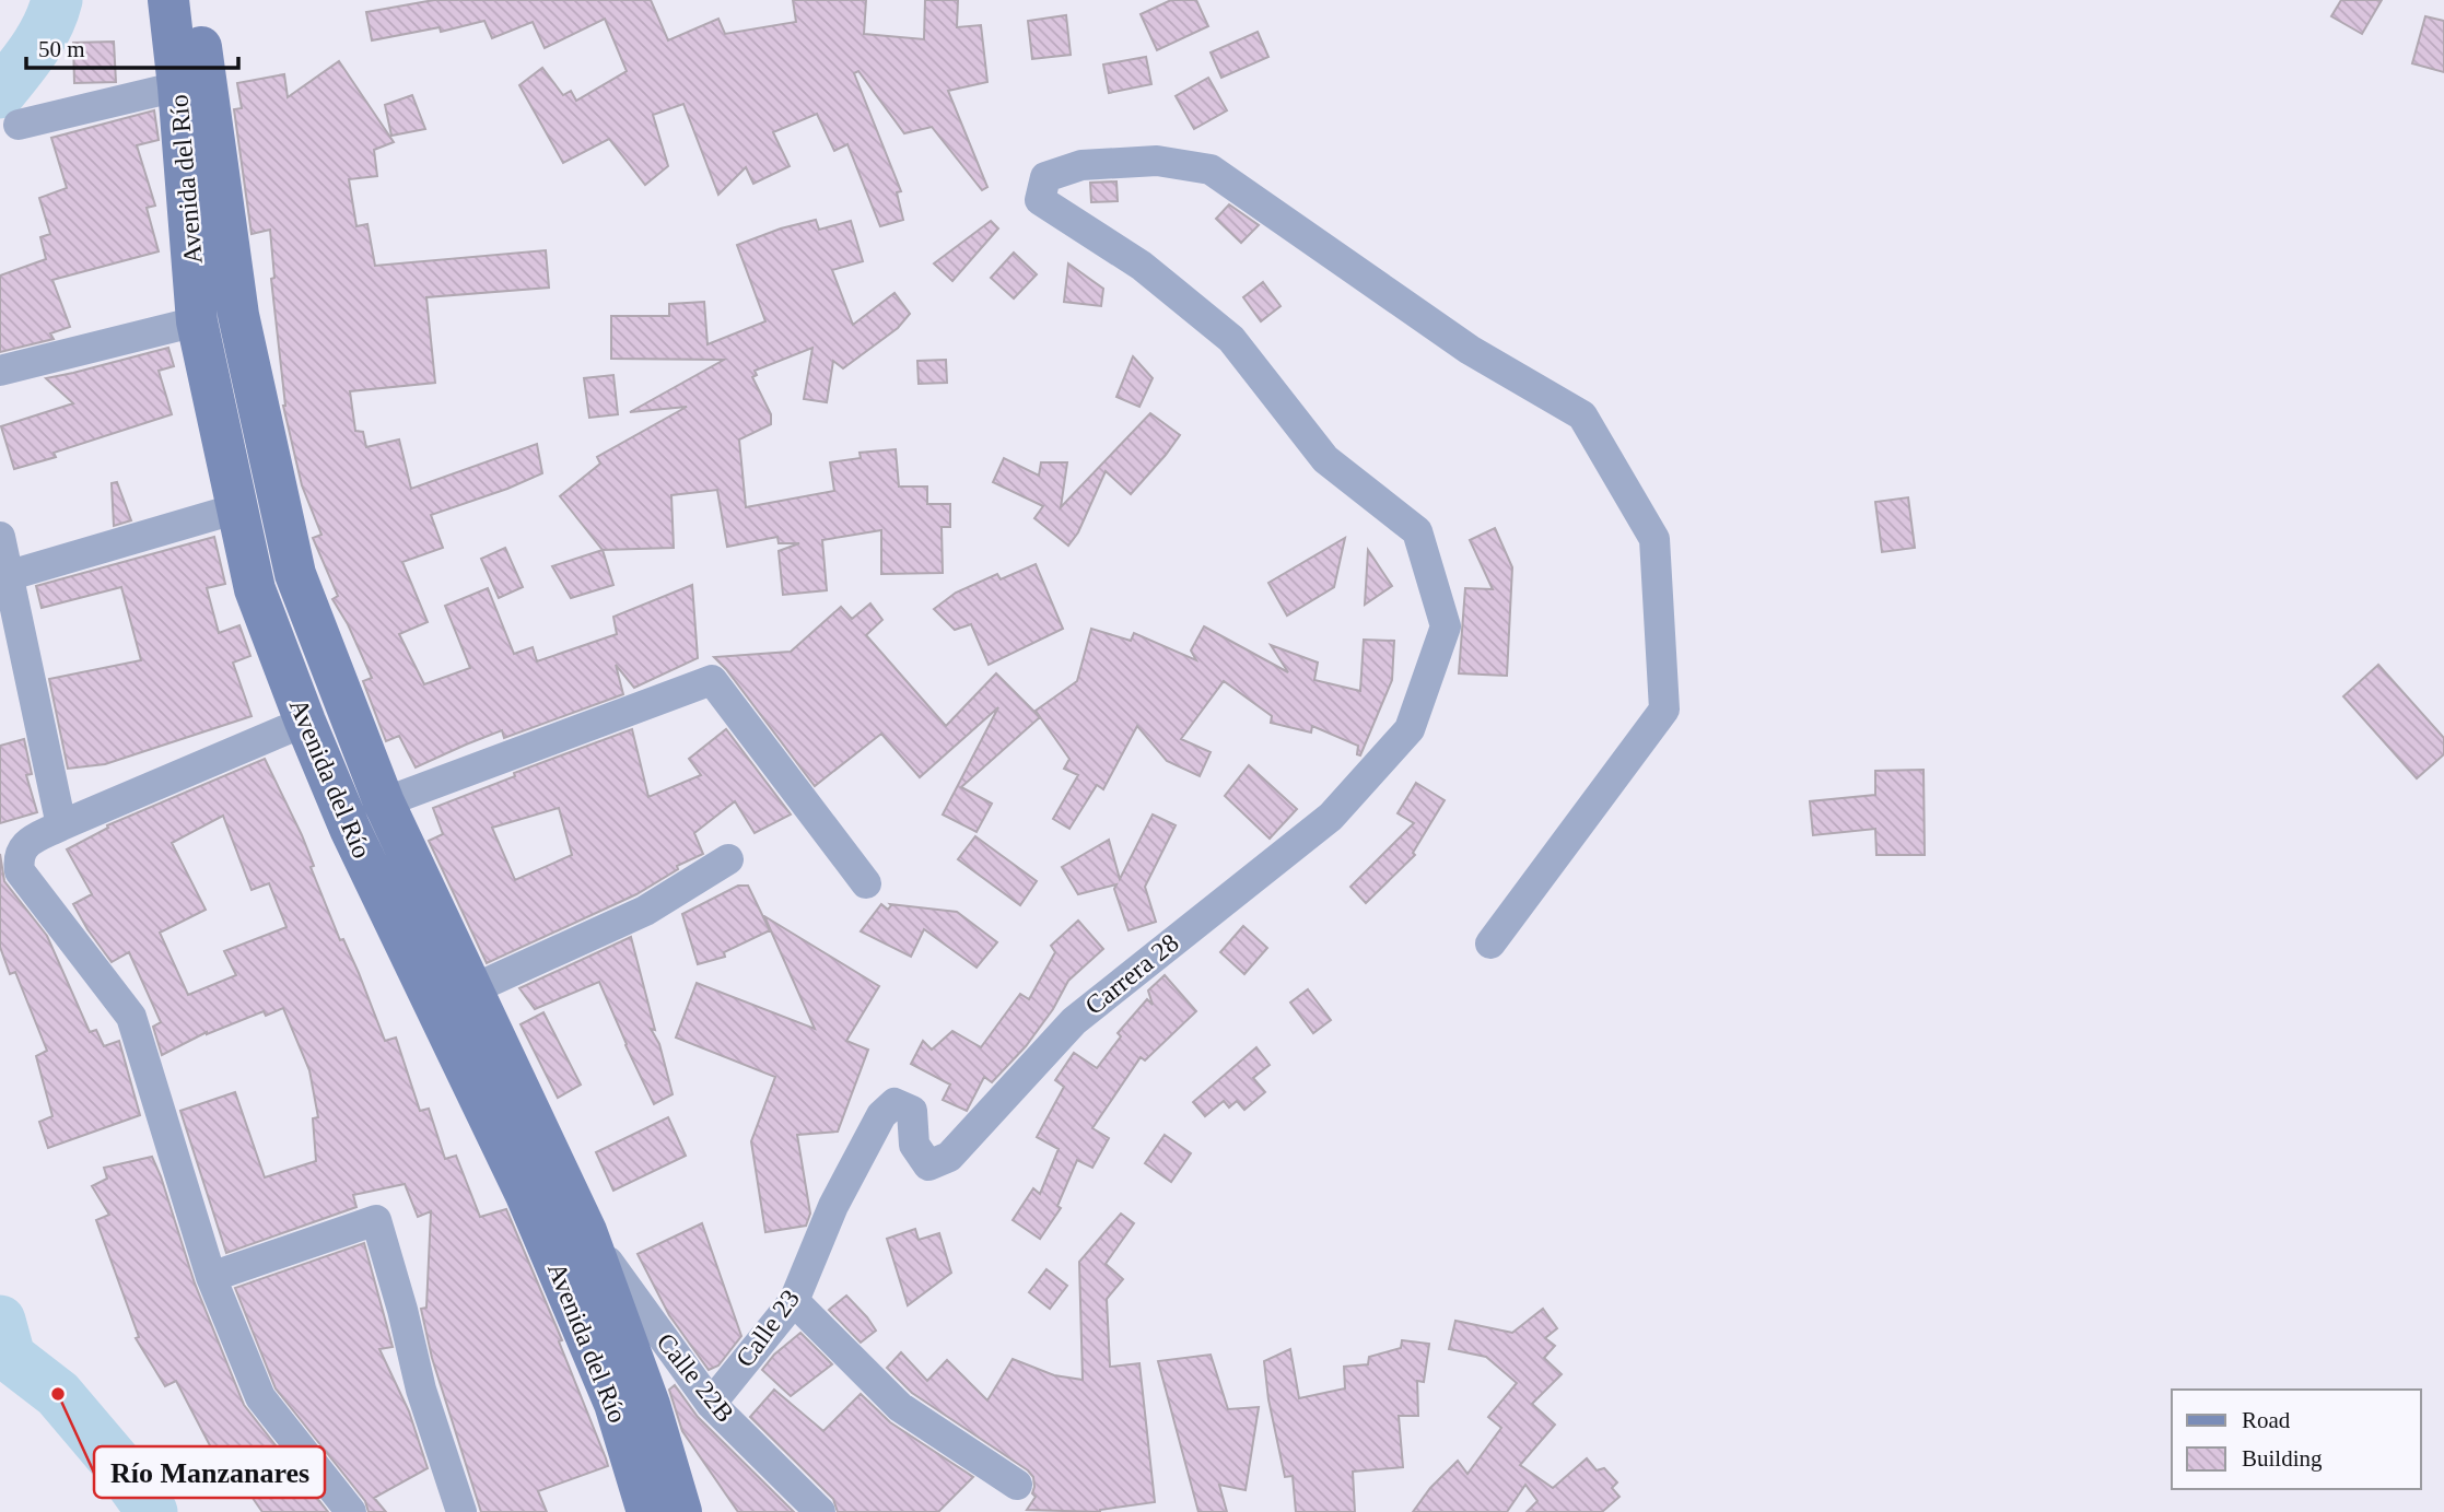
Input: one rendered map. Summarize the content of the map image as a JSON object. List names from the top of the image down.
{
  "streets": {
    "main road": ["Avenida del Río"],
    "street": ["Carrera 28", "Calle 23", "Calle 22B"]
  },
  "crossings": [
    ["Avenida del Río", "Calle 22B"],
    ["Carrera 28", "Calle 23"],
    ["Calle 23", "Calle 22B"]
  ],
  "places": ["Río Manzanares"],
  "legend": ["Road", "Building"],
  "scale_bar": "50 m"
}
